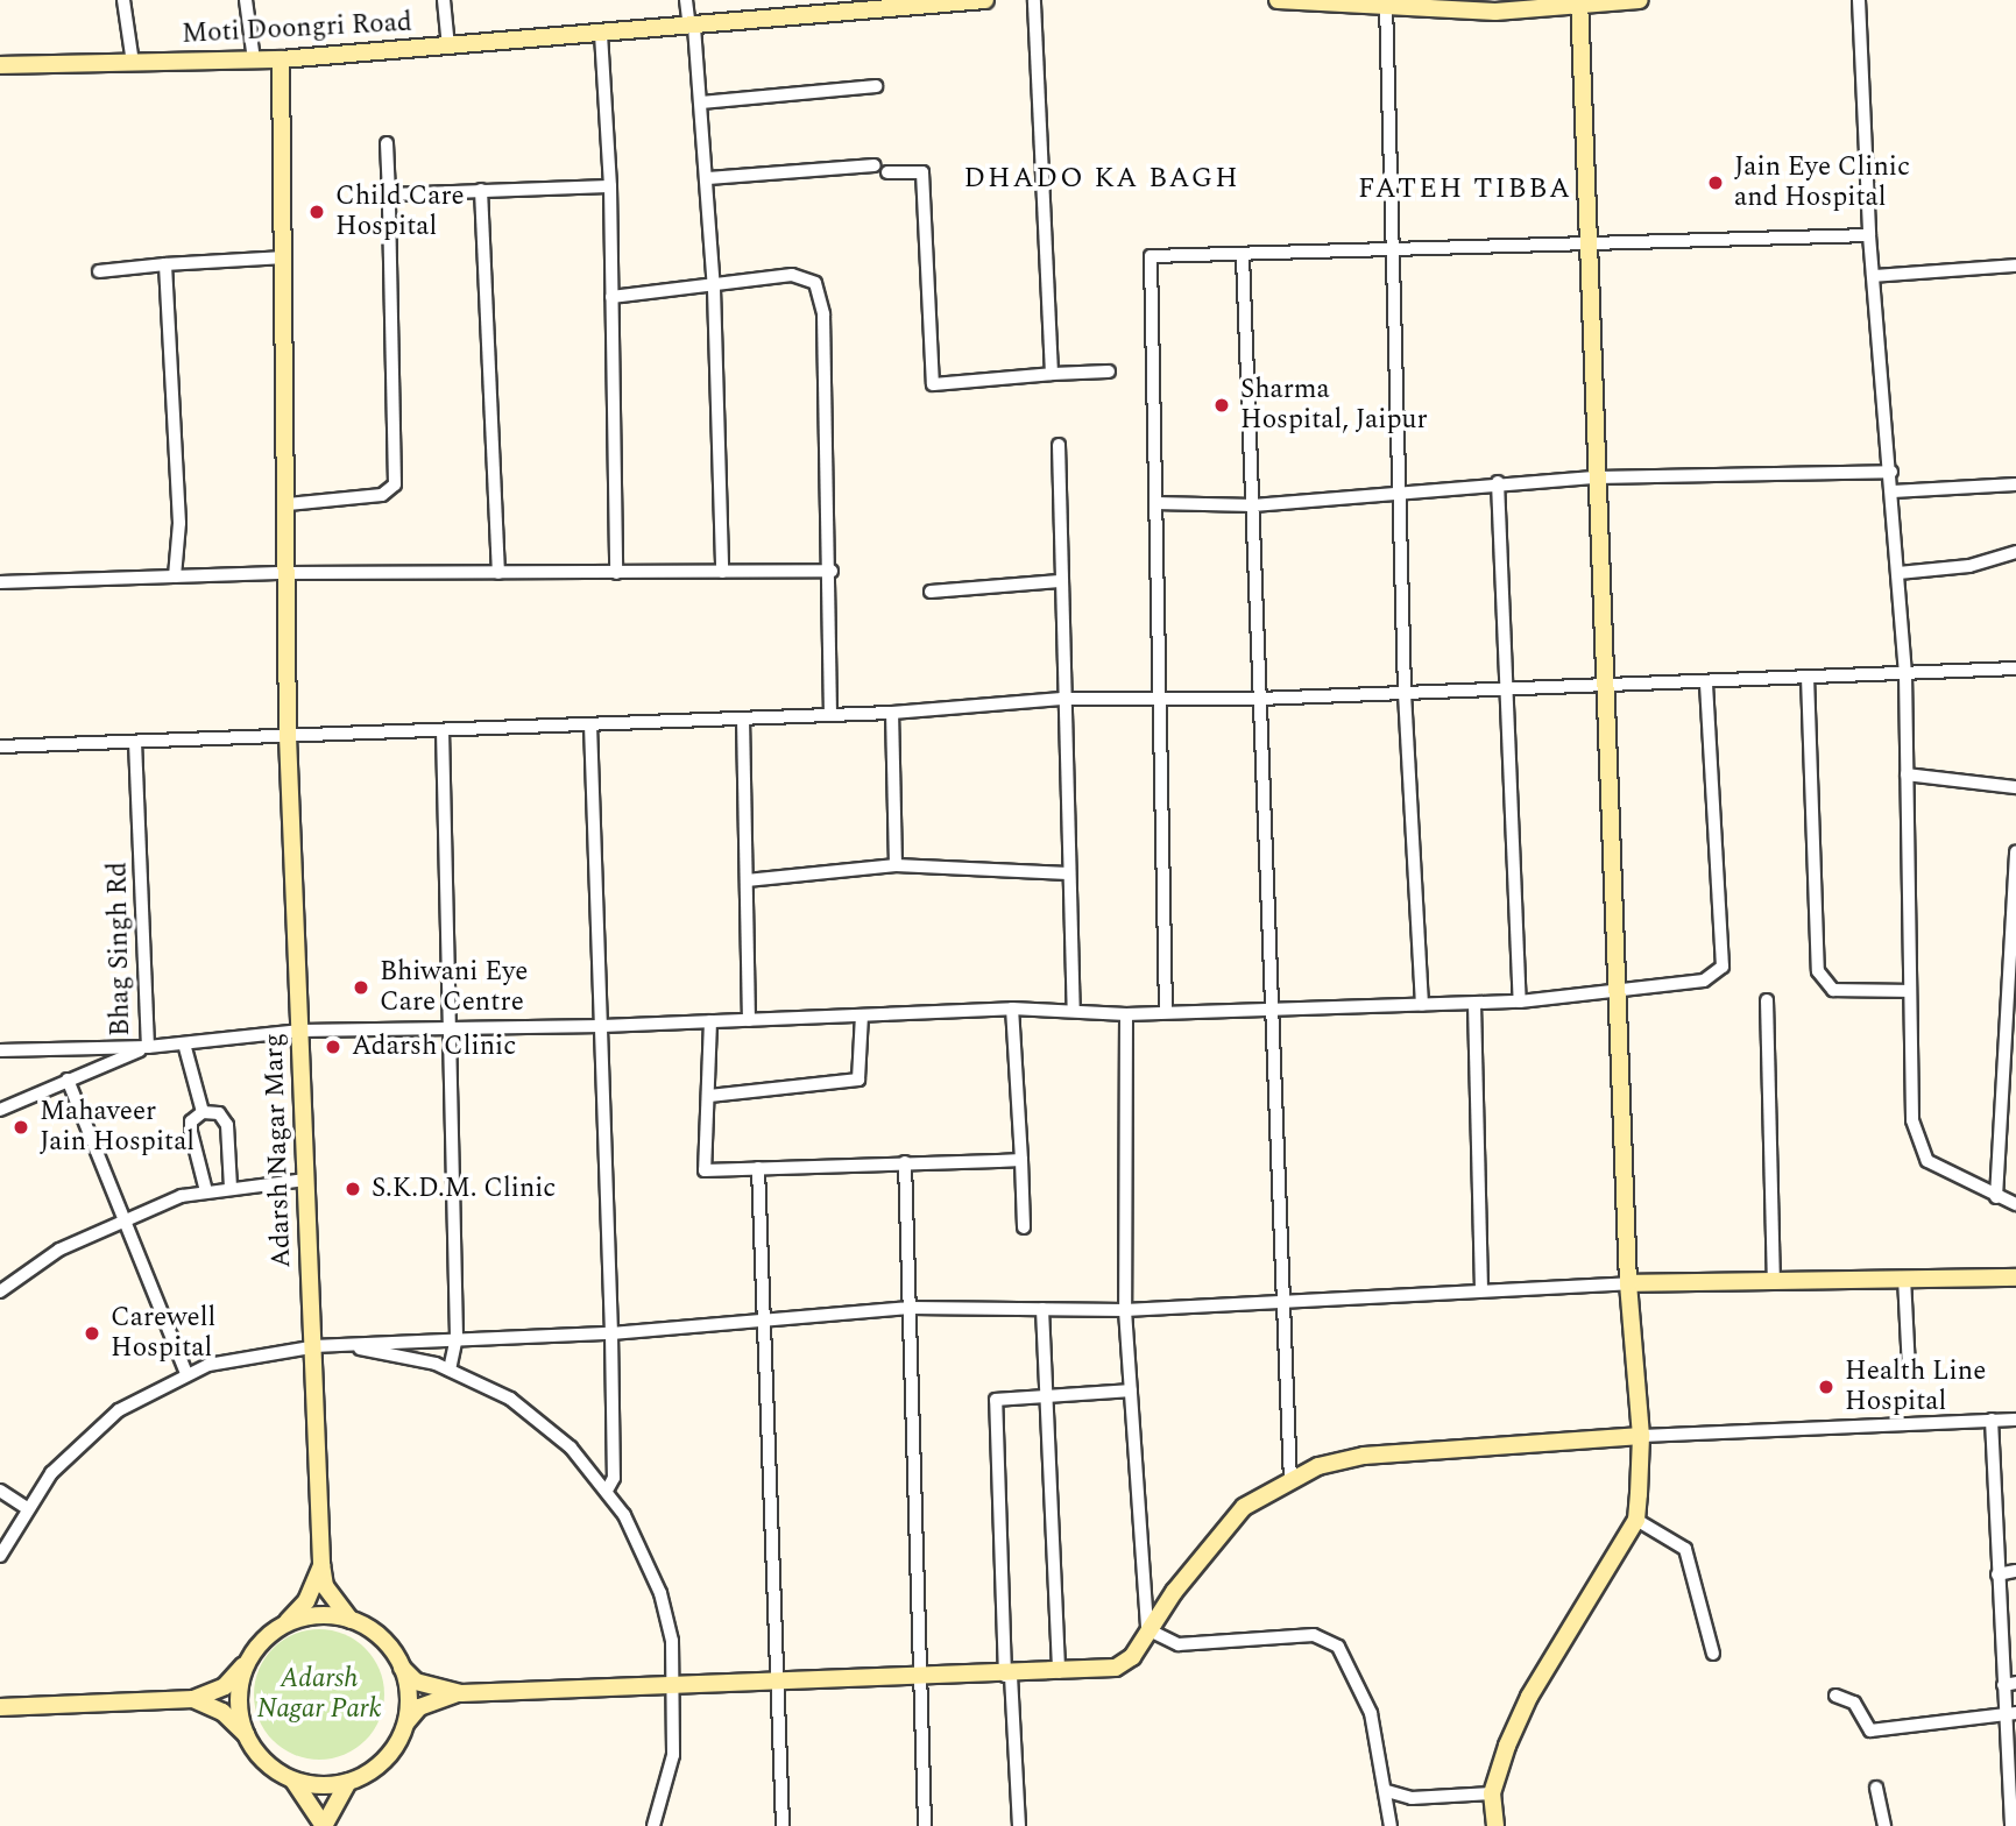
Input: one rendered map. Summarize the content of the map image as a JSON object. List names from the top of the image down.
{
  "streets": {
    "street": ["Moti Doongri Road", "Bhag Singh Rd", "Adarsh Nagar Marg"]
  },
  "crossings": [
    ["Moti Doongri Road", "Adarsh Nagar Marg"]
  ],
  "districts": ["DHADO KA BAGH", "FATEH TIBBA"],
  "parks": ["Adarsh Nagar Park"],
  "places": [
    "Jain Eye Clinic and Hospital",
    "Child Care Hospital",
    "Sharma Hospital, Jaipur",
    "Bhiwani Eye Care Centre",
    "Adarsh Clinic",
    "Mahaveer Jain Hospital",
    "S.K.D.M. Clinic",
    "Carewell Hospital",
    "Health Line Hospital"
  ]
}
